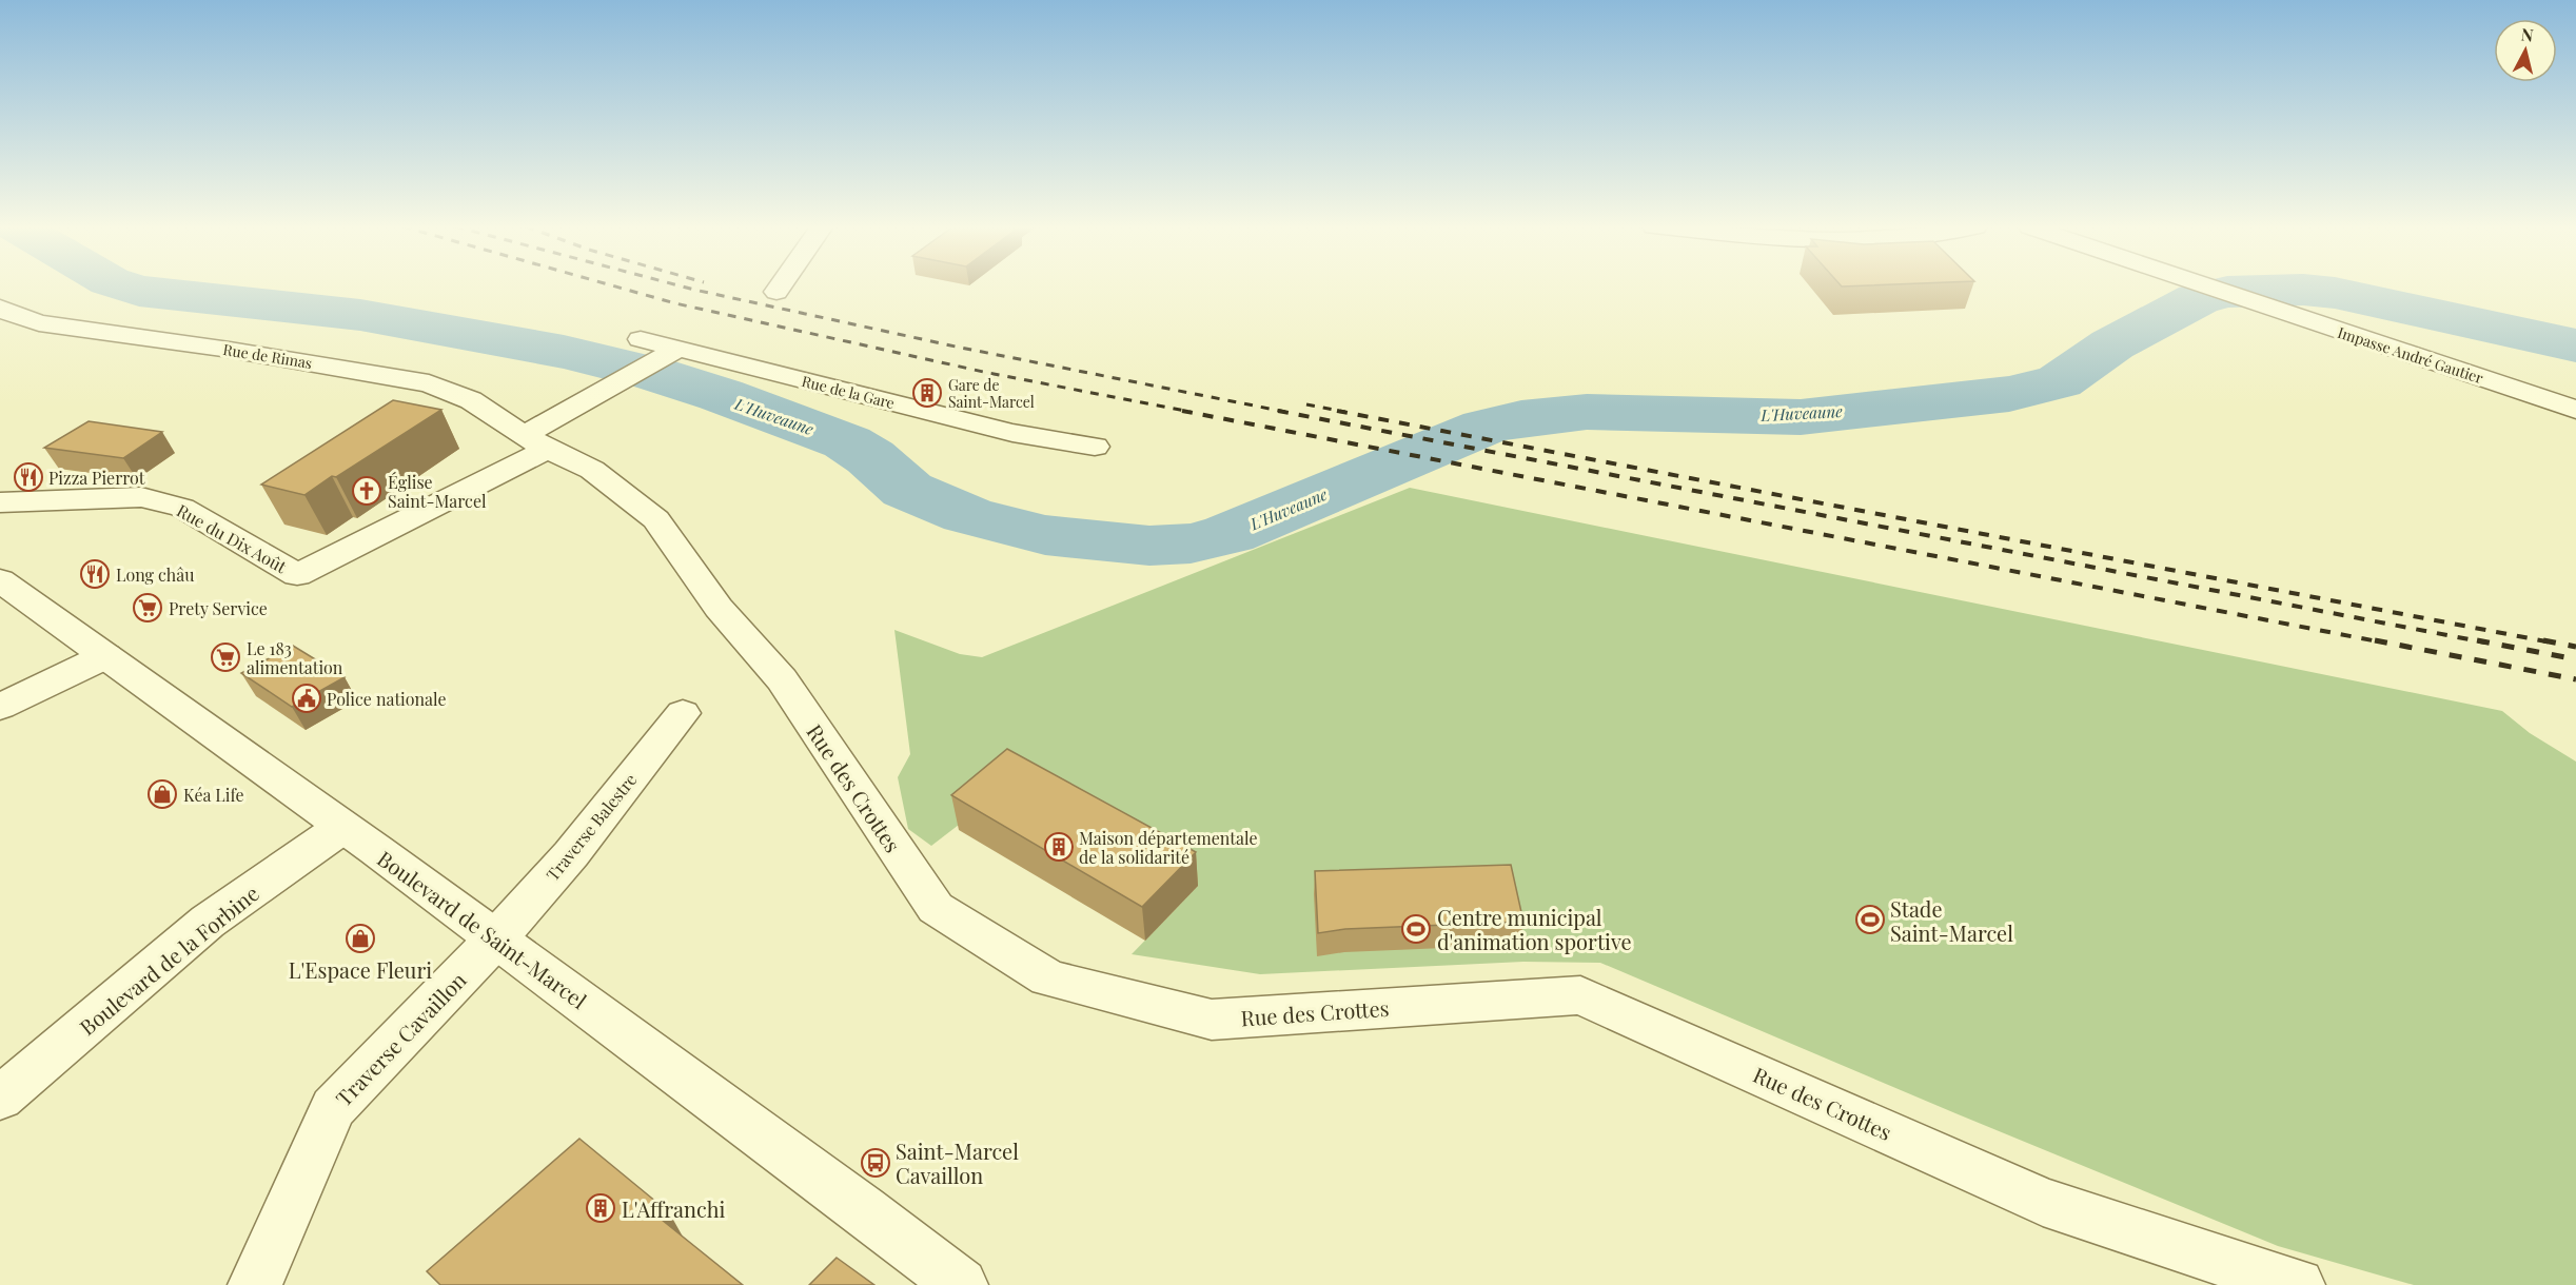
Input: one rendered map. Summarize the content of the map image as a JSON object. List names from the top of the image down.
{
  "streets": {
    "street": [
      "Impasse André Gautier",
      "Rue de Rimas",
      "Rue de la Gare",
      "Rue du Dix Août",
      "Rue des Crottes",
      "Traverse Balestre",
      "Boulevard de Saint-Marcel",
      "Boulevard de la Forbine",
      "Traverse Cavaillon"
    ]
  },
  "crossings": [
    ["Rue de Rimas", "Rue du Dix Août"],
    ["Rue de Rimas", "Rue des Crottes"],
    ["Rue du Dix Août", "Rue des Crottes"],
    ["Traverse Balestre", "Boulevard de Saint-Marcel"],
    ["Traverse Balestre", "Traverse Cavaillon"],
    ["Boulevard de Saint-Marcel", "Boulevard de la Forbine"],
    ["Boulevard de Saint-Marcel", "Traverse Cavaillon"]
  ],
  "water": ["L'Huveaune"],
  "places": {
    "building": ["Gare de Saint-Marcel", "Maison départementale de la solidarité", "L'Affranchi"],
    "restaurant": ["Pizza Pierrot", "Long châu"],
    "church": ["Église Saint-Marcel"],
    "supermarket": ["Prety Service", "Le 183 alimentation"],
    "public building": ["Police nationale"],
    "shop": ["Kéa Life", "L'Espace Fleuri"],
    "sports": ["Stade Saint-Marcel", "Centre municipal d'animation sportive"],
    "bus stop": ["Saint-Marcel Cavaillon"]
  },
  "north": "top"
}
